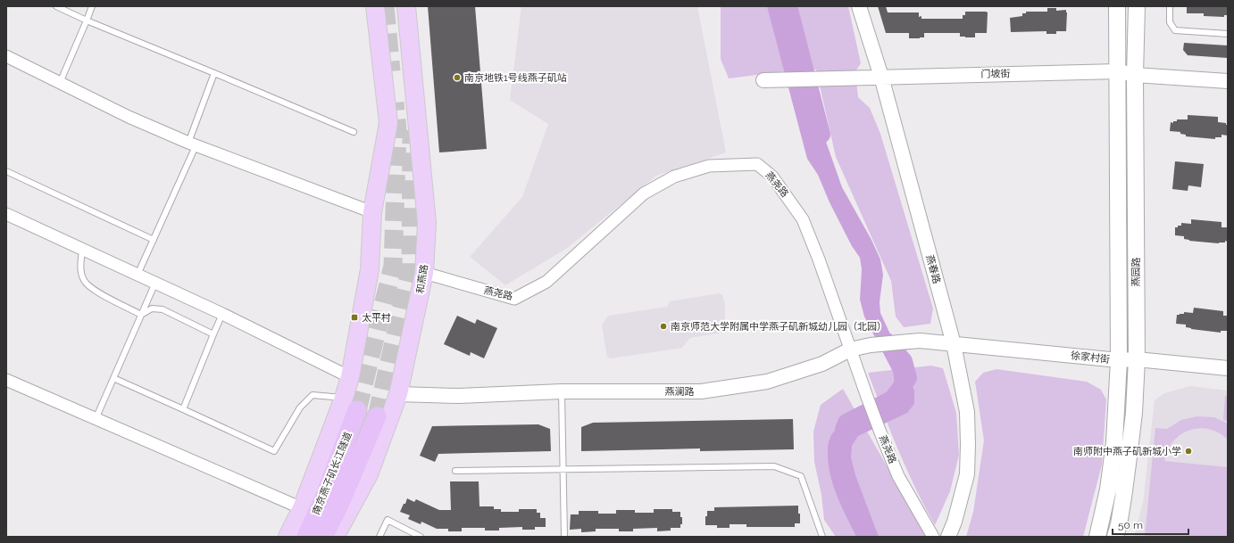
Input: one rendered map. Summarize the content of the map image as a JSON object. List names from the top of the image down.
{
  "streets": {
    "highway": ["南京燕子矶长江隧道"],
    "main road": ["燕园路", "和燕路"],
    "street": [
      "门坡街",
      "燕尧路",
      "燕春路",
      "徐家村街",
      "燕澜路"
    ]
  },
  "crossings": [
    ["门坡街", "燕春路"],
    ["门坡街", "燕园路"],
    ["燕尧路", "和燕路"],
    ["燕尧路", "燕澜路"],
    ["燕春路", "徐家村街"],
    ["燕春路", "燕澜路"],
    ["燕园路", "徐家村街"],
    ["和燕路", "燕澜路"],
    ["徐家村街", "燕澜路"]
  ],
  "places": {
    "other": ["南京地铁1号线燕子矶站", "南京师范大学附属中学燕子矶新城幼儿园（北园）", "南师附中燕子矶新城小学"],
    "transit": ["太平村"]
  },
  "scale_bar": "50 m"
}
